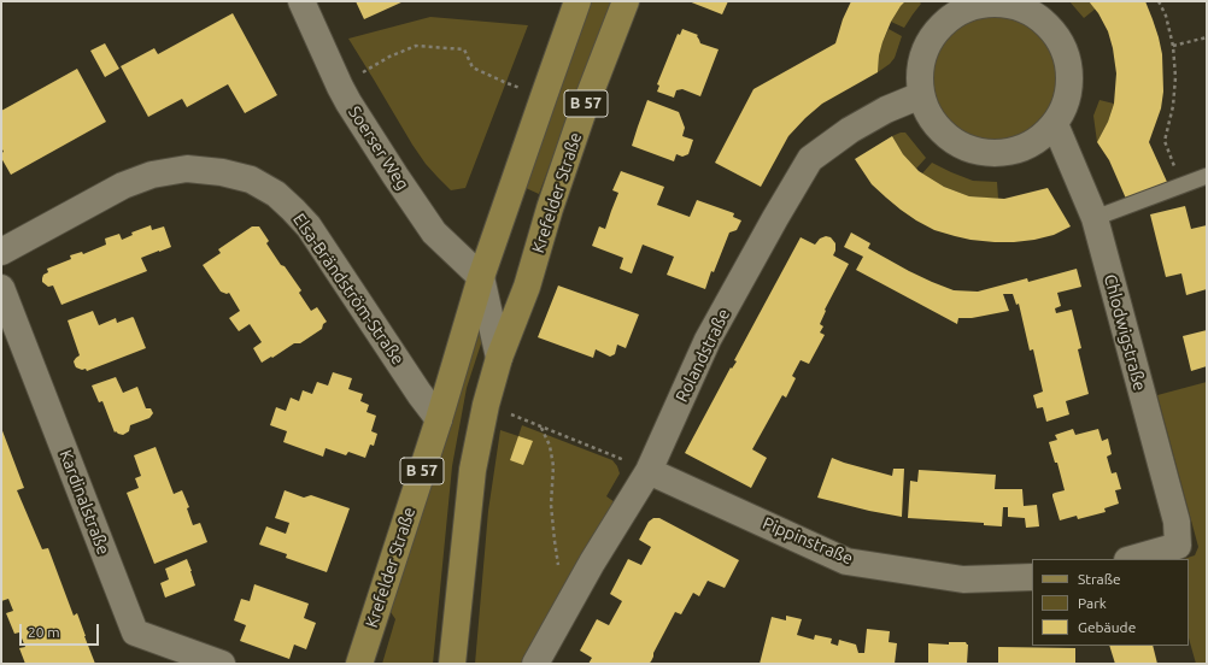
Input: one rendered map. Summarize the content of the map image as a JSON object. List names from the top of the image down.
{
  "streets": {
    "main road": ["B 57", "Krefelder Straße"],
    "street": [
      "Soerser Weg",
      "Elsa-Brändström-Straße",
      "Chlodwigstraße",
      "Rolandstraße",
      "Kardinalstraße",
      "Pippinstraße"
    ]
  },
  "crossings": [
    ["Soerser Weg", "Krefelder Straße"],
    ["Krefelder Straße", "Elsa-Brändström-Straße"],
    ["Chlodwigstraße", "Rolandstraße"],
    ["Rolandstraße", "Pippinstraße"]
  ],
  "legend": ["Straße", "Park", "Gebäude"],
  "scale_bar": "20 m"
}
